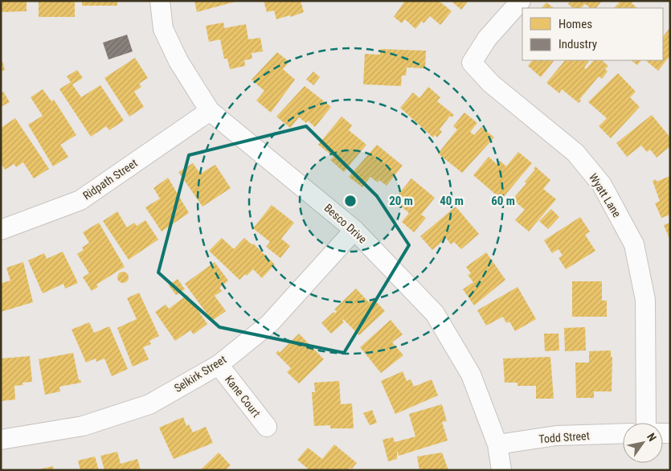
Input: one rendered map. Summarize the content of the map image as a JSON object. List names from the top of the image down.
{
  "streets": {
    "street": [
      "Ridpath Street",
      "Wyatt Lane",
      "Besco Drive",
      "Selkirk Street",
      "Kane Court",
      "Todd Street"
    ]
  },
  "crossings": [
    ["Ridpath Street", "Besco Drive"],
    ["Besco Drive", "Selkirk Street"],
    ["Besco Drive", "Todd Street"],
    ["Selkirk Street", "Kane Court"]
  ],
  "legend": ["Homes", "Industry"],
  "north": "top right",
  "rings": ["20 m", "40 m", "60 m"]
}
